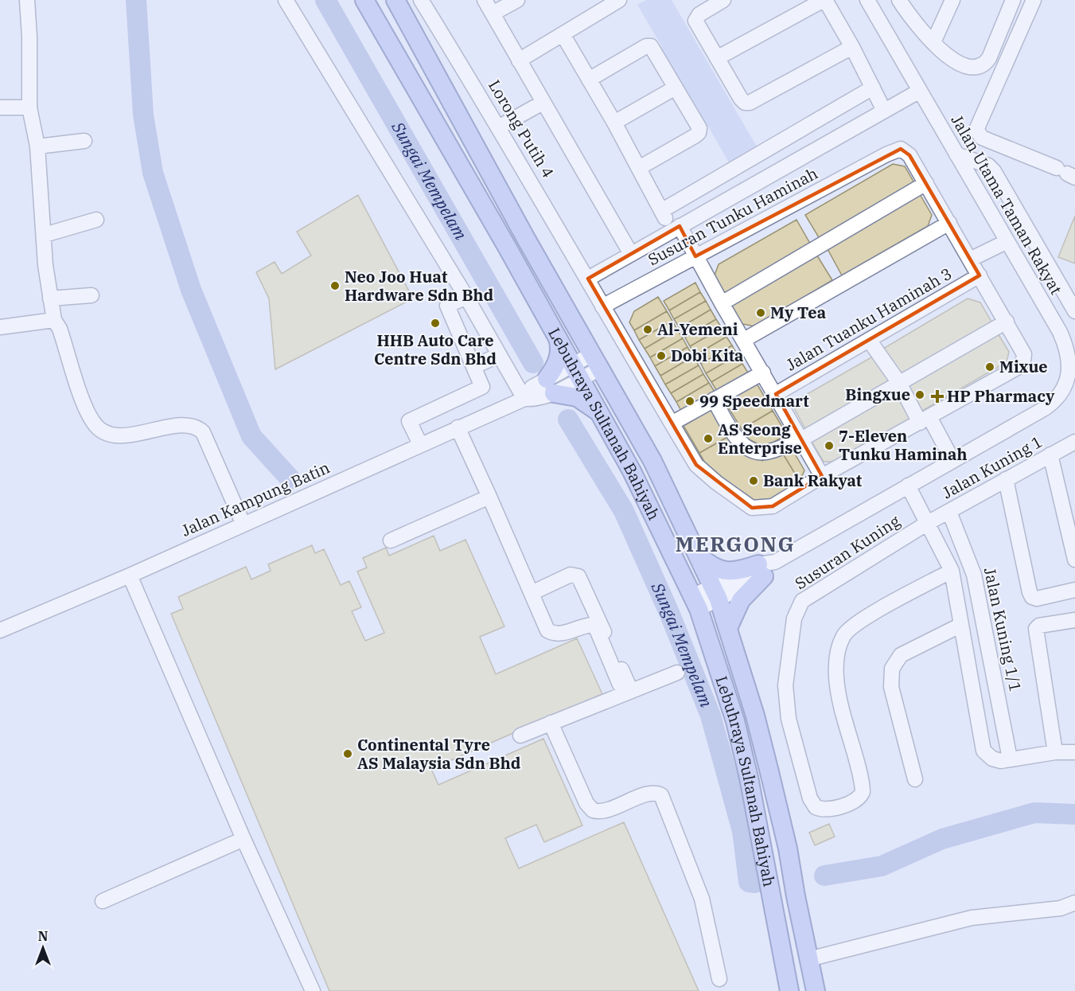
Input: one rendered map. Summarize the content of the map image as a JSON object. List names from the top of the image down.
{
  "streets": {
    "main road": ["Lebuhraya Sultanah Bahiyah"],
    "street": [
      "Lorong Putih 4",
      "Jalan Utama Taman Rakyat",
      "Susuran Tunku Haminah",
      "Jalan Tuanku Haminah 3",
      "Jalan Kuning 1",
      "Jalan Kampung Batin",
      "Susuran Kuning",
      "Jalan Kuning 1/1"
    ]
  },
  "crossings": [
    ["Lorong Putih 4", "Susuran Tunku Haminah"],
    ["Susuran Tunku Haminah", "Jalan Tuanku Haminah 3"],
    ["Lebuhraya Sultanah Bahiyah", "Jalan Kampung Batin"],
    ["Jalan Kuning 1", "Susuran Kuning"],
    ["Jalan Kuning 1", "Jalan Kuning 1/1"]
  ],
  "districts": ["MERGONG"],
  "water": ["Sungai Mempelam"],
  "places": {
    "other": [
      "Neo Joo Huat Hardware Sdn Bhd",
      "My Tea",
      "HHB Auto Care Centre Sdn Bhd",
      "Al-Yemeni",
      "Dobi Kita",
      "Mixue",
      "Bingxue",
      "99 Speedmart",
      "AS Seong Enterprise",
      "7-Eleven Tunku Haminah",
      "Bank Rakyat",
      "Continental Tyre AS Malaysia Sdn Bhd"
    ],
    "health": ["HP Pharmacy"]
  },
  "north": "top"
}
